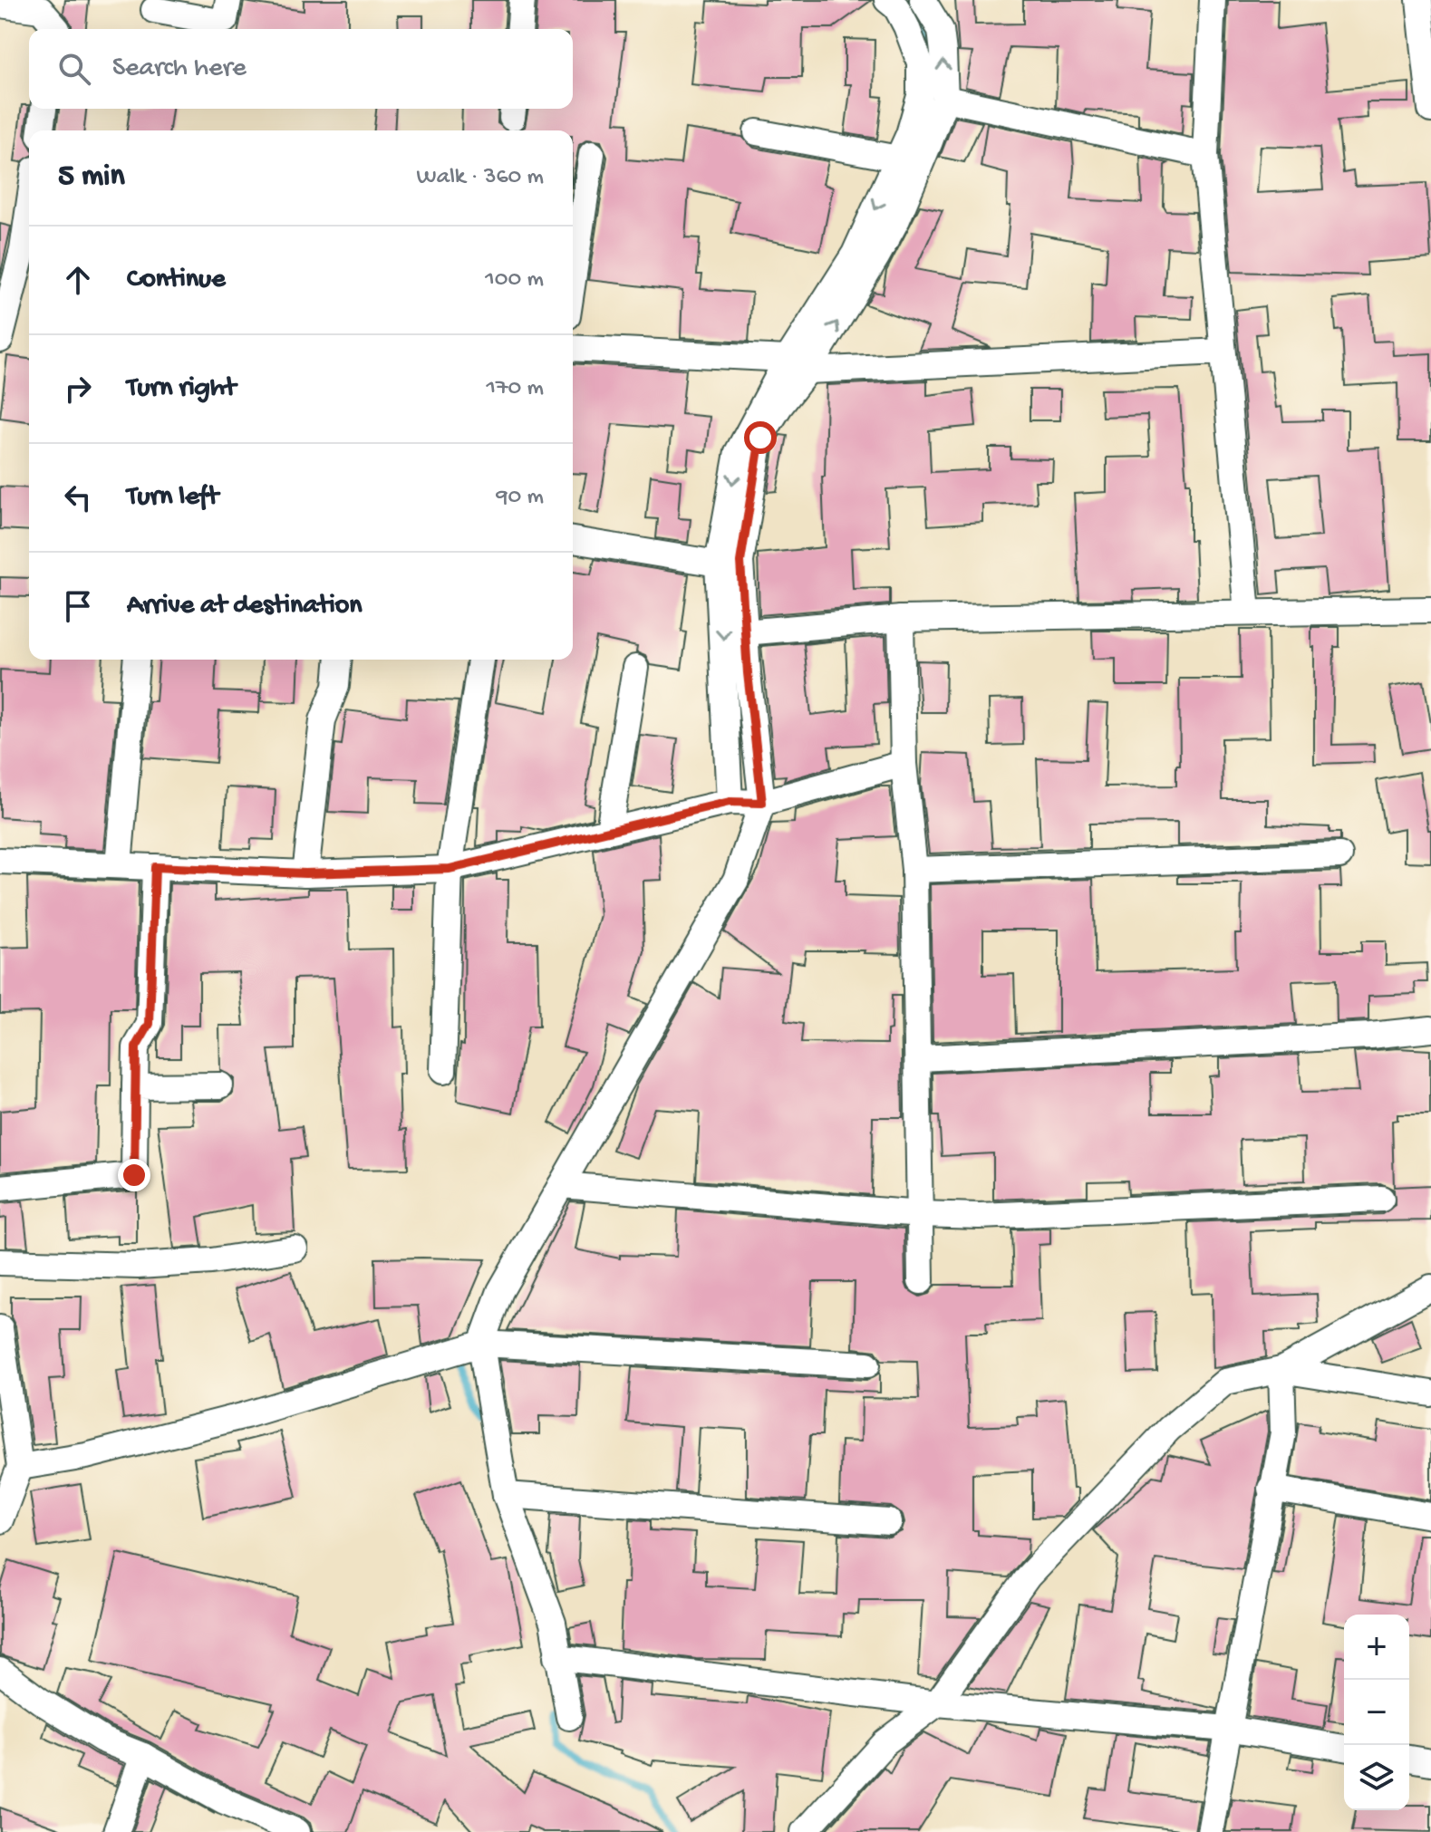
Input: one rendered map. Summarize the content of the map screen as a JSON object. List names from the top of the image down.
{
  "page": {
    "search": "Search here",
    "heading": ["5 min", "Walk · 360 m"],
    "list": [
      ["Continue", "100 m"],
      ["Turn right", "170 m"],
      ["Turn left", "90 m"],
      "Arrive at destination"
    ],
    "map_buttons": ["+", "−"]
  }
}
